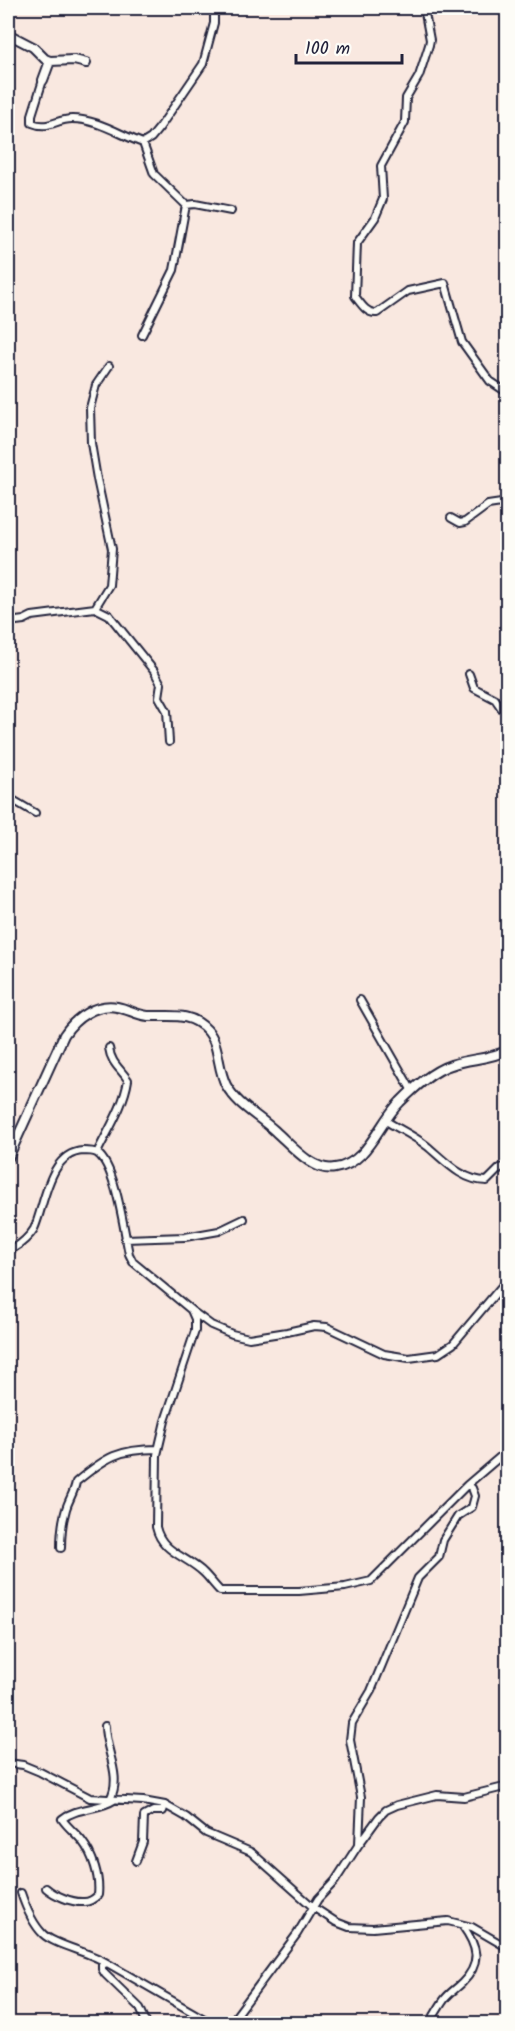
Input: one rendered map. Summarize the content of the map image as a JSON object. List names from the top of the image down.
{
  "scale_bar": "100 m"
}
